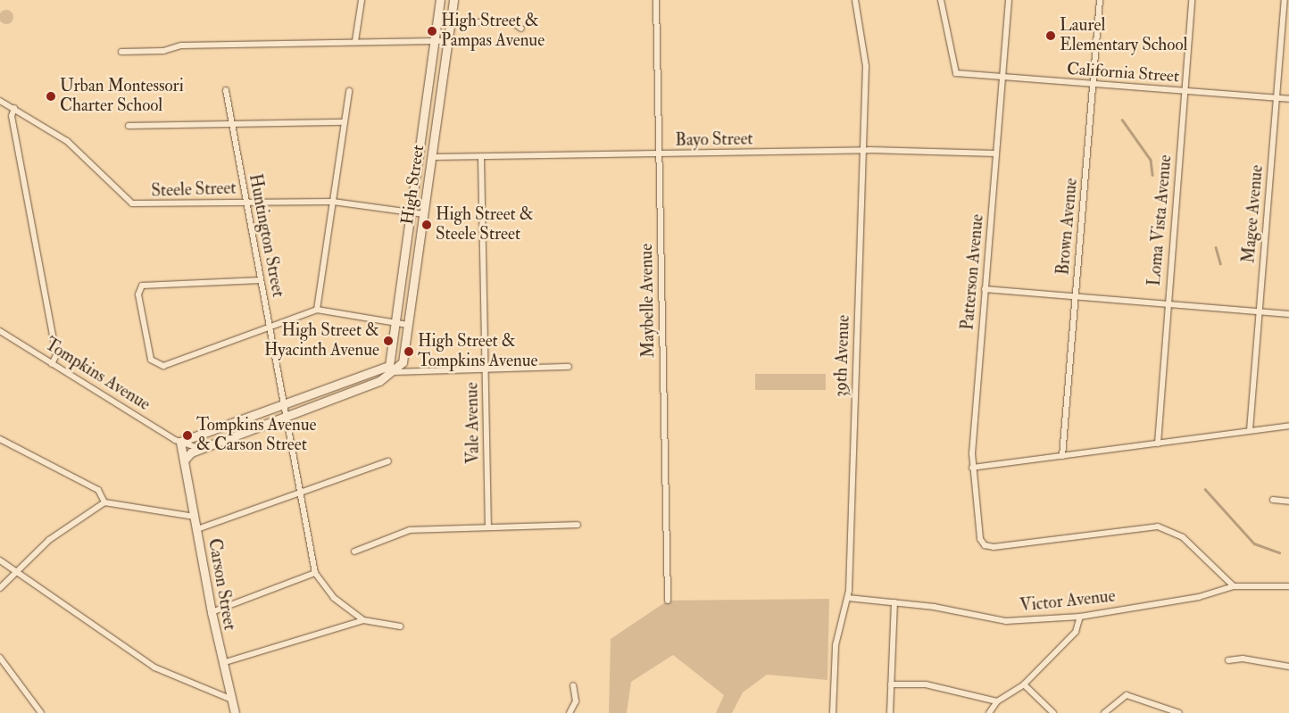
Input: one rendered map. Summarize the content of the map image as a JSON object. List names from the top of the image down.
{
  "streets": {
    "street": [
      "California Street",
      "Bayo Street",
      "High Street",
      "Steele Street",
      "Magee Avenue",
      "Loma Vista Avenue",
      "Brown Avenue",
      "Huntington Street",
      "Patterson Avenue",
      "Maybelle Avenue",
      "39th Avenue",
      "Tompkins Avenue",
      "Vale Avenue",
      "Carson Street",
      "Victor Avenue"
    ]
  },
  "crossings": [
    ["California Street", "Magee Avenue"],
    ["California Street", "Loma Vista Avenue"],
    ["California Street", "Brown Avenue"],
    ["California Street", "Patterson Avenue"],
    ["Bayo Street", "High Street"],
    ["Bayo Street", "Patterson Avenue"],
    ["Bayo Street", "Maybelle Avenue"],
    ["Bayo Street", "39th Avenue"],
    ["Bayo Street", "Vale Avenue"],
    ["High Street", "Steele Street"],
    ["Steele Street", "Huntington Street"],
    ["Patterson Avenue", "Victor Avenue"],
    ["39th Avenue", "Victor Avenue"]
  ],
  "places": [
    "High Street & Pampas Avenue",
    "Laurel Elementary School",
    "Urban Montessori Charter School",
    "High Street & Steele Street",
    "High Street & Hyacinth Avenue",
    "High Street & Tompkins Avenue",
    "Tompkins Avenue & Carson Street"
  ]
}
